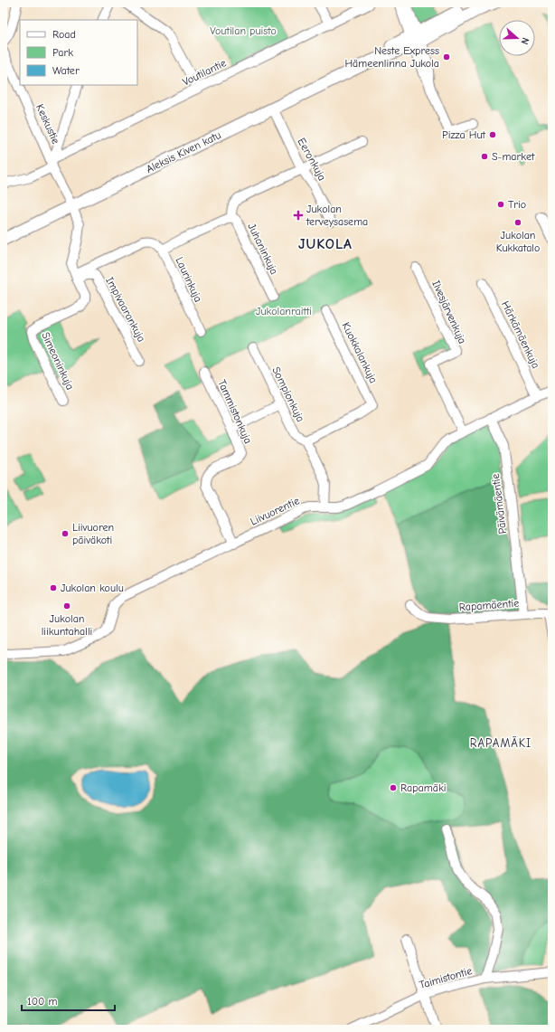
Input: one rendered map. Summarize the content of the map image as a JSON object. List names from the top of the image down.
{
  "streets": {
    "main road": ["Aleksis Kiven katu"],
    "street": [
      "Voutilantie",
      "Keskustie",
      "Eeronkuja",
      "Juhaninkuja",
      "Laurinkuja",
      "Impivaarankuja",
      "Ilvesjärvenkuja",
      "Härkämäenkuja",
      "Kuokkalankuja",
      "Simeoninkuja",
      "Sompionkuja",
      "Tammistonkuja",
      "Päivämäentie",
      "Liivuorentie",
      "Rapamäentie",
      "Taimistontie"
    ]
  },
  "crossings": [
    ["Voutilantie", "Keskustie"],
    ["Keskustie", "Aleksis Kiven katu"],
    ["Aleksis Kiven katu", "Eeronkuja"],
    ["Laurinkuja", "Impivaarankuja"],
    ["Laurinkuja", "Simeoninkuja"],
    ["Impivaarankuja", "Simeoninkuja"],
    ["Ilvesjärvenkuja", "Liivuorentie"],
    ["Härkämäenkuja", "Liivuorentie"],
    ["Kuokkalankuja", "Sompionkuja"],
    ["Sompionkuja", "Liivuorentie"],
    ["Tammistonkuja", "Liivuorentie"],
    ["Päivämäentie", "Liivuorentie"],
    ["Päivämäentie", "Rapamäentie"]
  ],
  "districts": ["JUKOLA", "RAPAMÄKI"],
  "parks": ["Voutilan puisto", "Jukolanraitti"],
  "places": {
    "other": [
      "Neste Express Hämeenlinna Jukola",
      "Pizza Hut",
      "S-market",
      "Trio",
      "Jukolan Kukkatalo",
      "Liivuoren päiväkoti",
      "Jukolan koulu",
      "Jukolan liikuntahalli",
      "Rapamäki"
    ],
    "health": ["Jukolan terveysasema"]
  },
  "legend": ["Road", "Park", "Water"],
  "scale_bar": "100 m",
  "north": "right"
}
